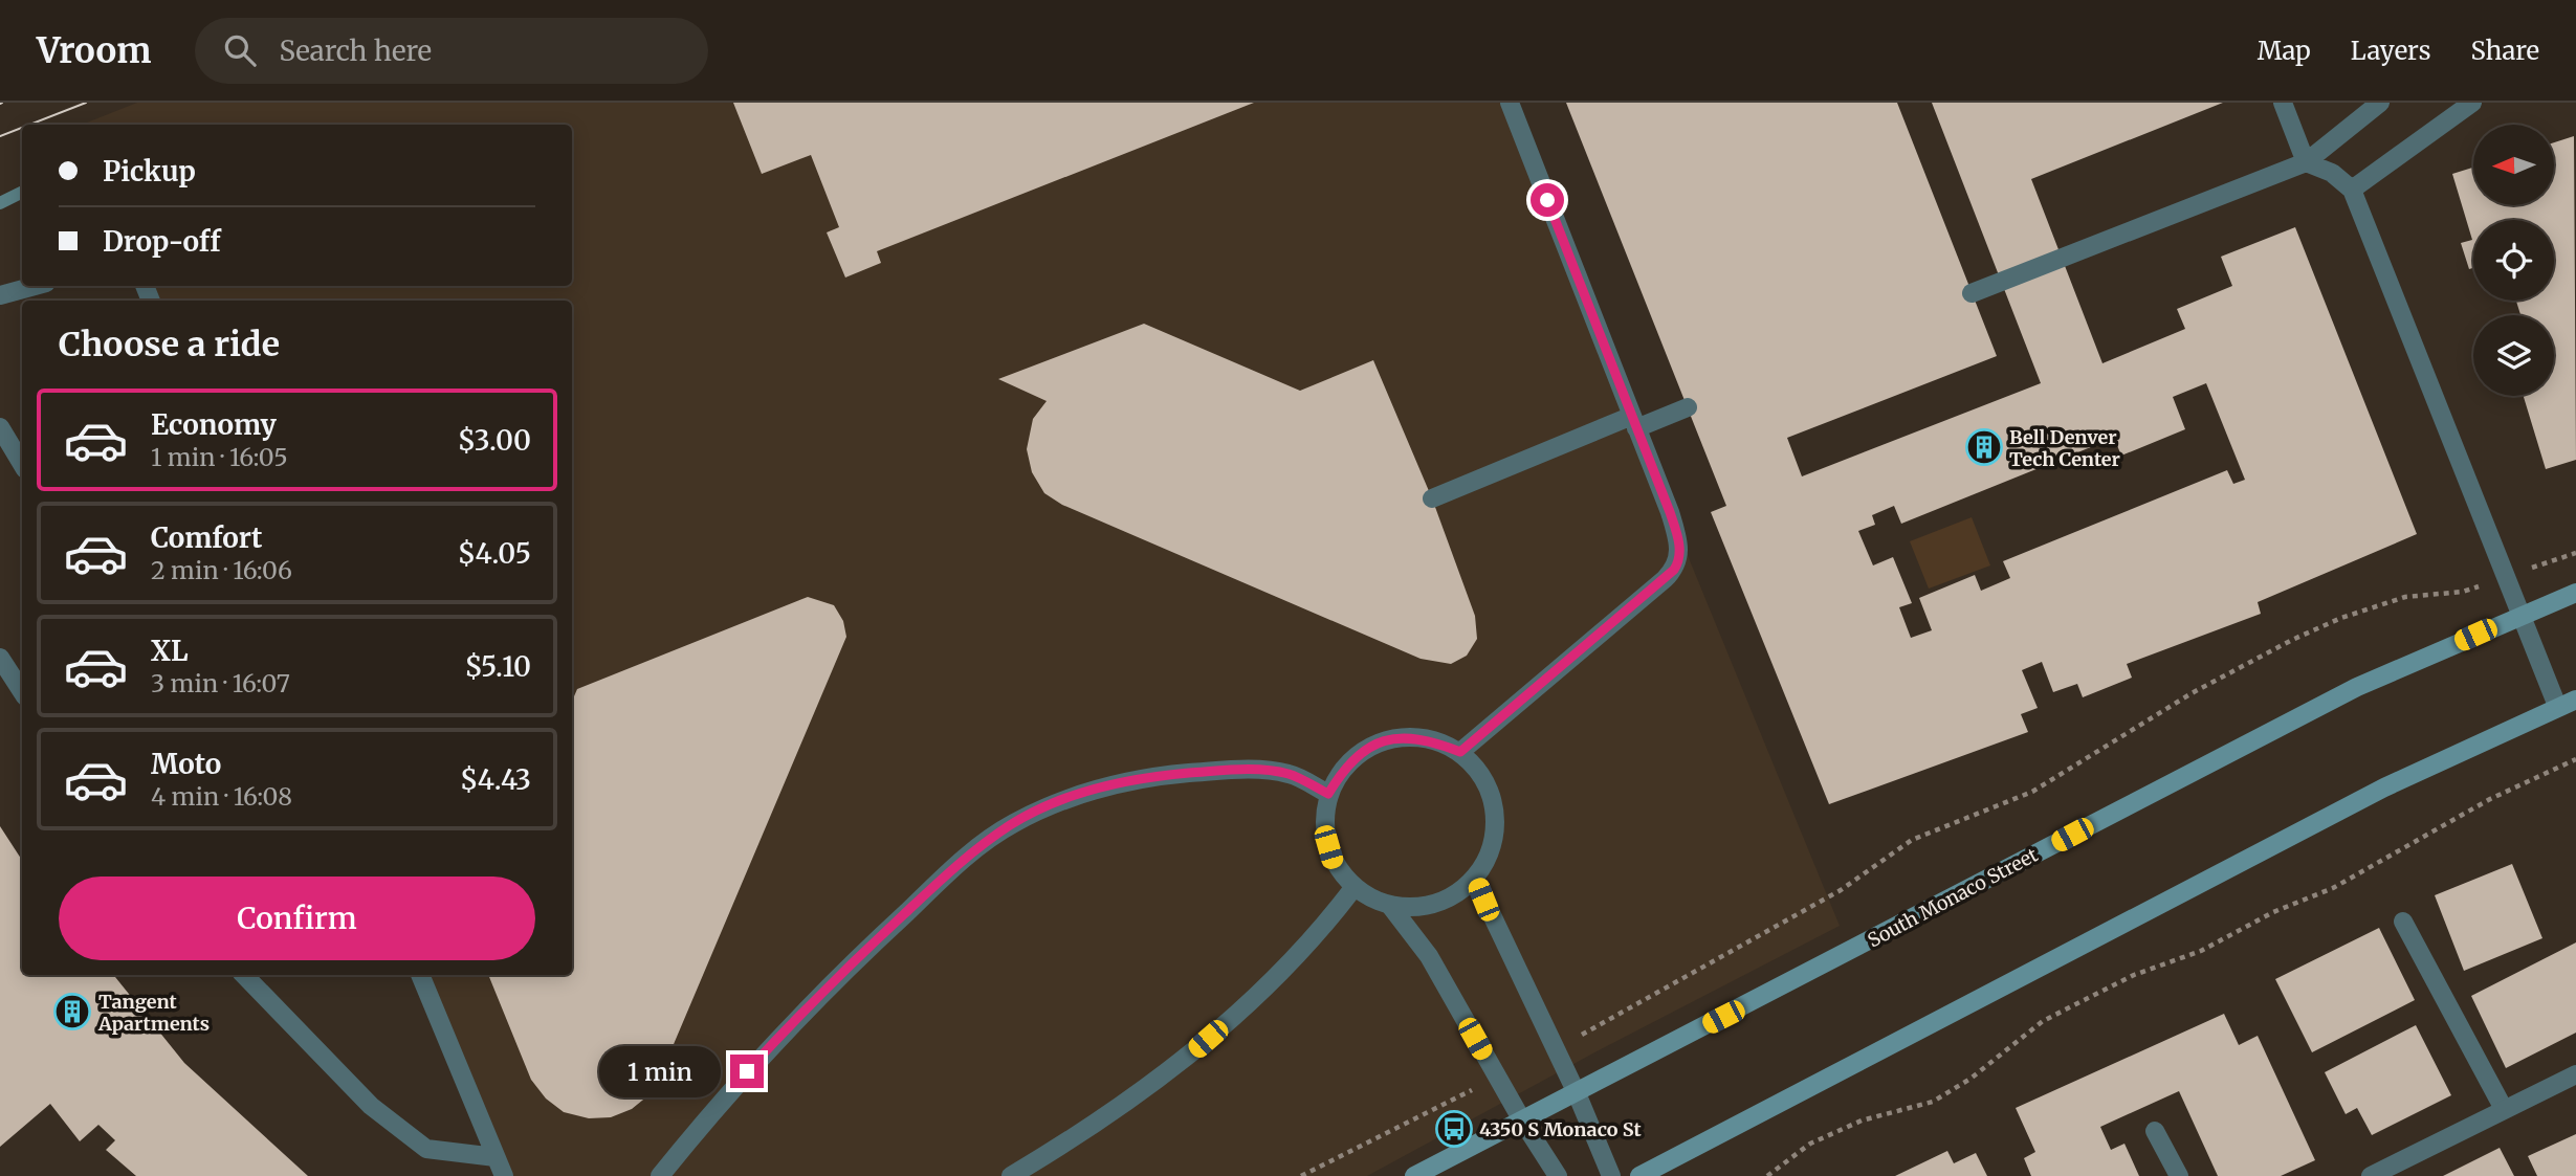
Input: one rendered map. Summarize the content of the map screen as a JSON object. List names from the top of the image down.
{
  "streets": {
    "main road": ["South Monaco Street"]
  },
  "places": {
    "building": ["Bell Denver Tech Center", "Tangent Apartments"],
    "bus stop": ["4350 S Monaco St"]
  },
  "north": "left",
  "page": {
    "header": "Vroom",
    "search": "Search here",
    "nav": ["Map", "Layers", "Share"],
    "banner": ["Pickup", "Drop-off"],
    "heading": "Choose a ride",
    "list": [
      {
        "name": "Economy",
        "note": "1 min · 16:05",
        "value": "$3.00"
      },
      {
        "name": "Comfort",
        "note": "2 min · 16:06",
        "value": "$4.05"
      },
      {
        "name": "XL",
        "note": "3 min · 16:07",
        "value": "$5.10"
      },
      {
        "name": "Moto",
        "note": "4 min · 16:08",
        "value": "$4.43"
      }
    ],
    "buttons": "Confirm",
    "bubble": "1 min"
  }
}
